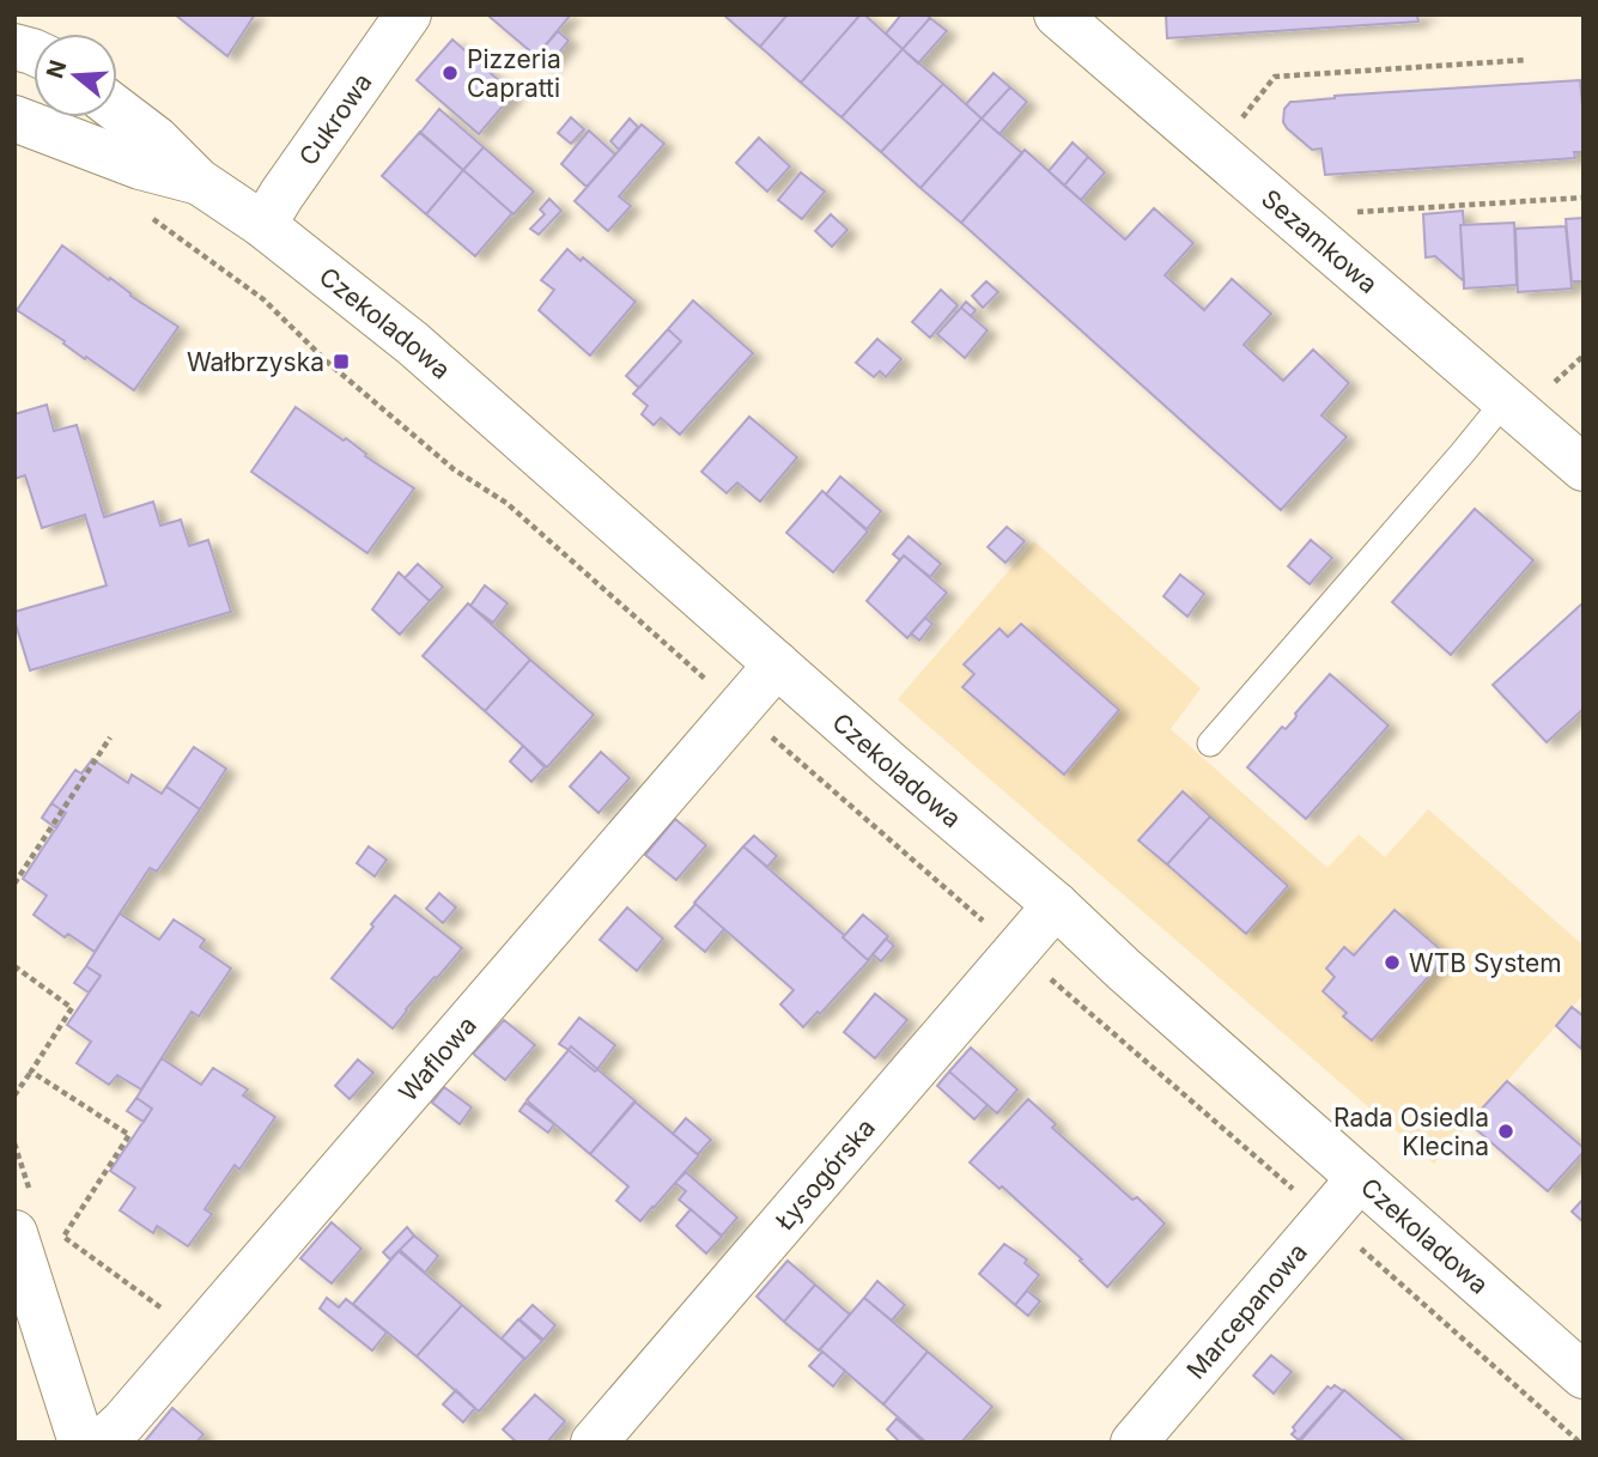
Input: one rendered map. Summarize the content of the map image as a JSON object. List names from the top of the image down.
{
  "streets": {
    "street": [
      "Cukrowa",
      "Sezamkowa",
      "Czekoladowa",
      "Waflowa",
      "Łysogórska",
      "Marcepanowa"
    ]
  },
  "crossings": [
    ["Cukrowa", "Czekoladowa"],
    ["Czekoladowa", "Waflowa"],
    ["Czekoladowa", "Łysogórska"],
    ["Czekoladowa", "Marcepanowa"]
  ],
  "places": {
    "other": ["Pizzeria Capratti", "WTB System", "Rada Osiedla Klecina"],
    "transit": ["Wałbrzyska"]
  },
  "north": "left"
}
